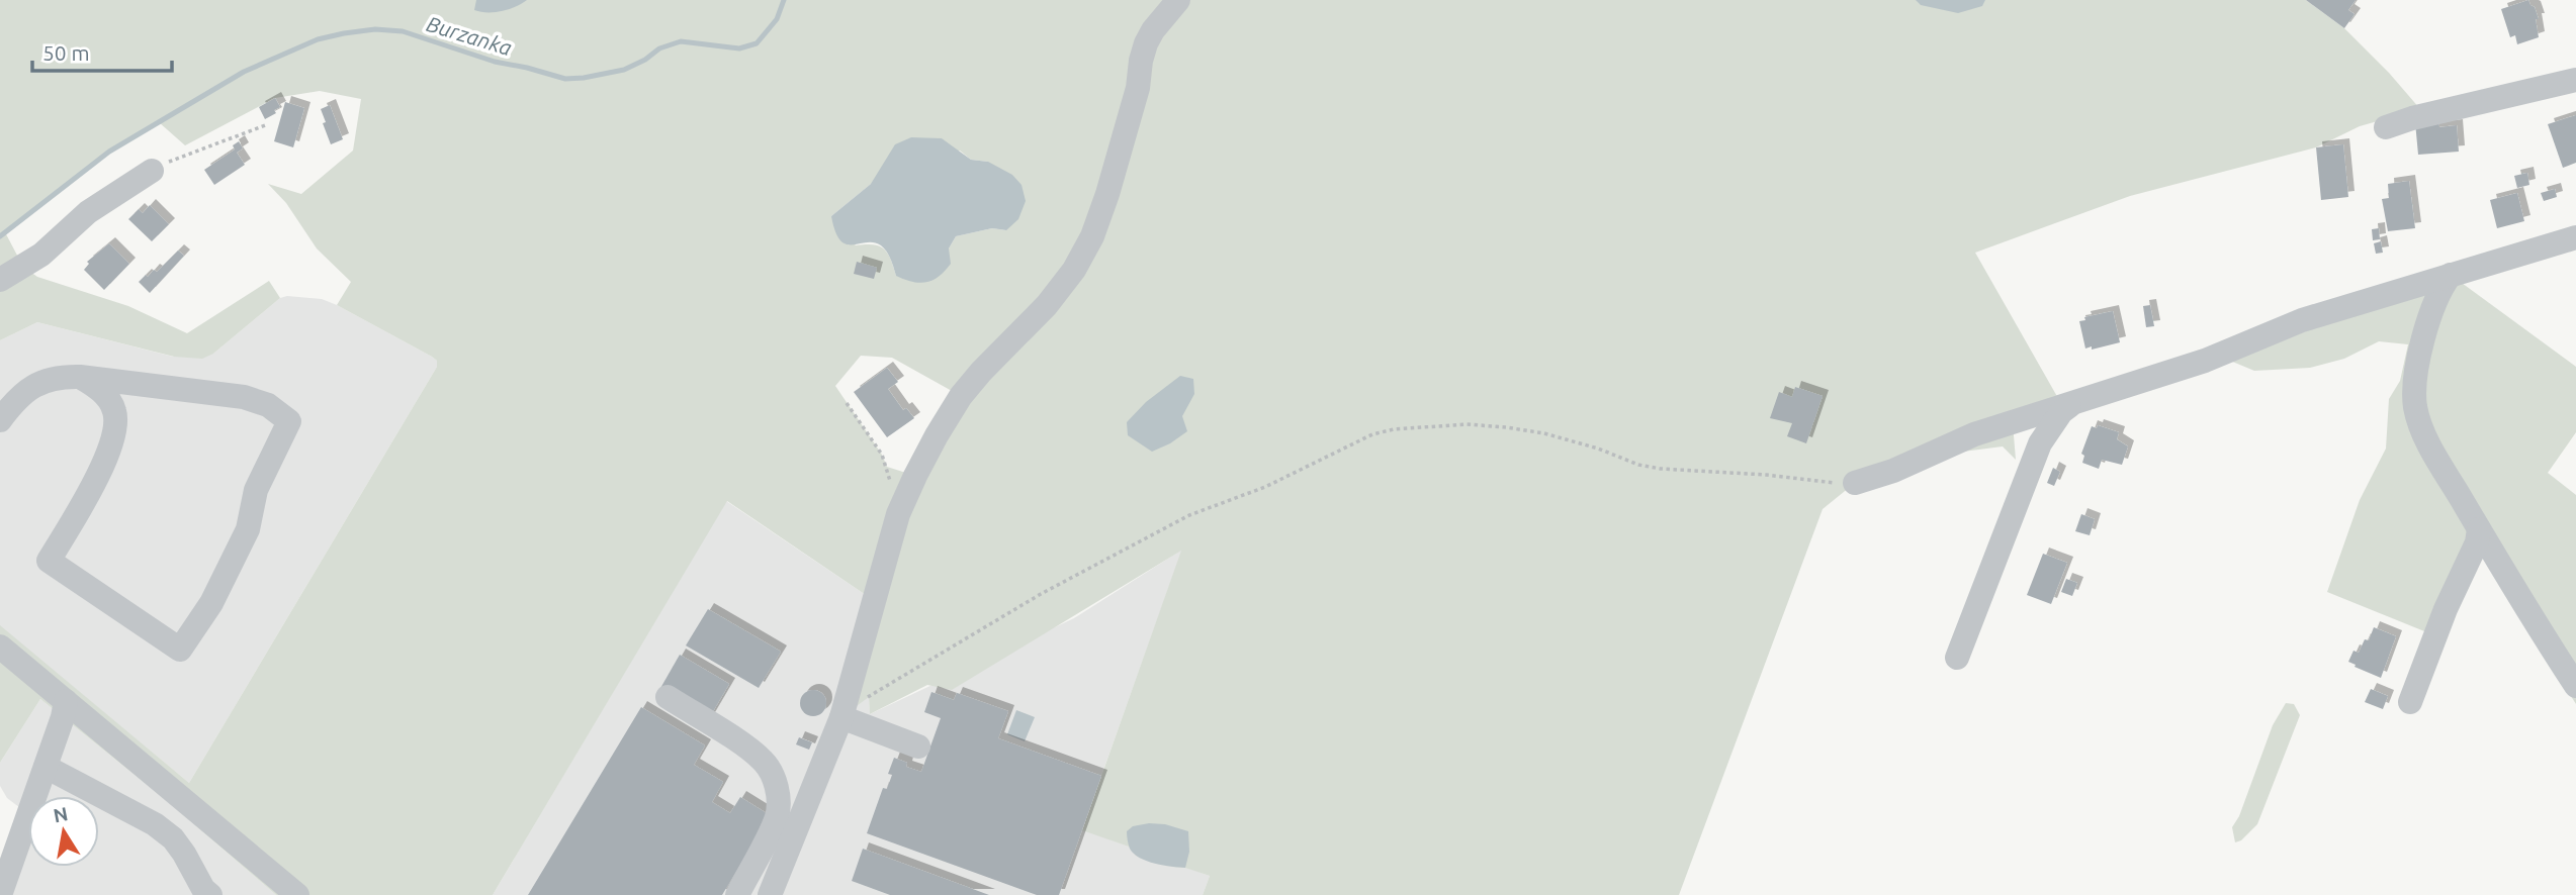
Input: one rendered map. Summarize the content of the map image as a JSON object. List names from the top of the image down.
{
  "water": ["Burzanka"],
  "scale_bar": "50 m",
  "north": "top"
}
